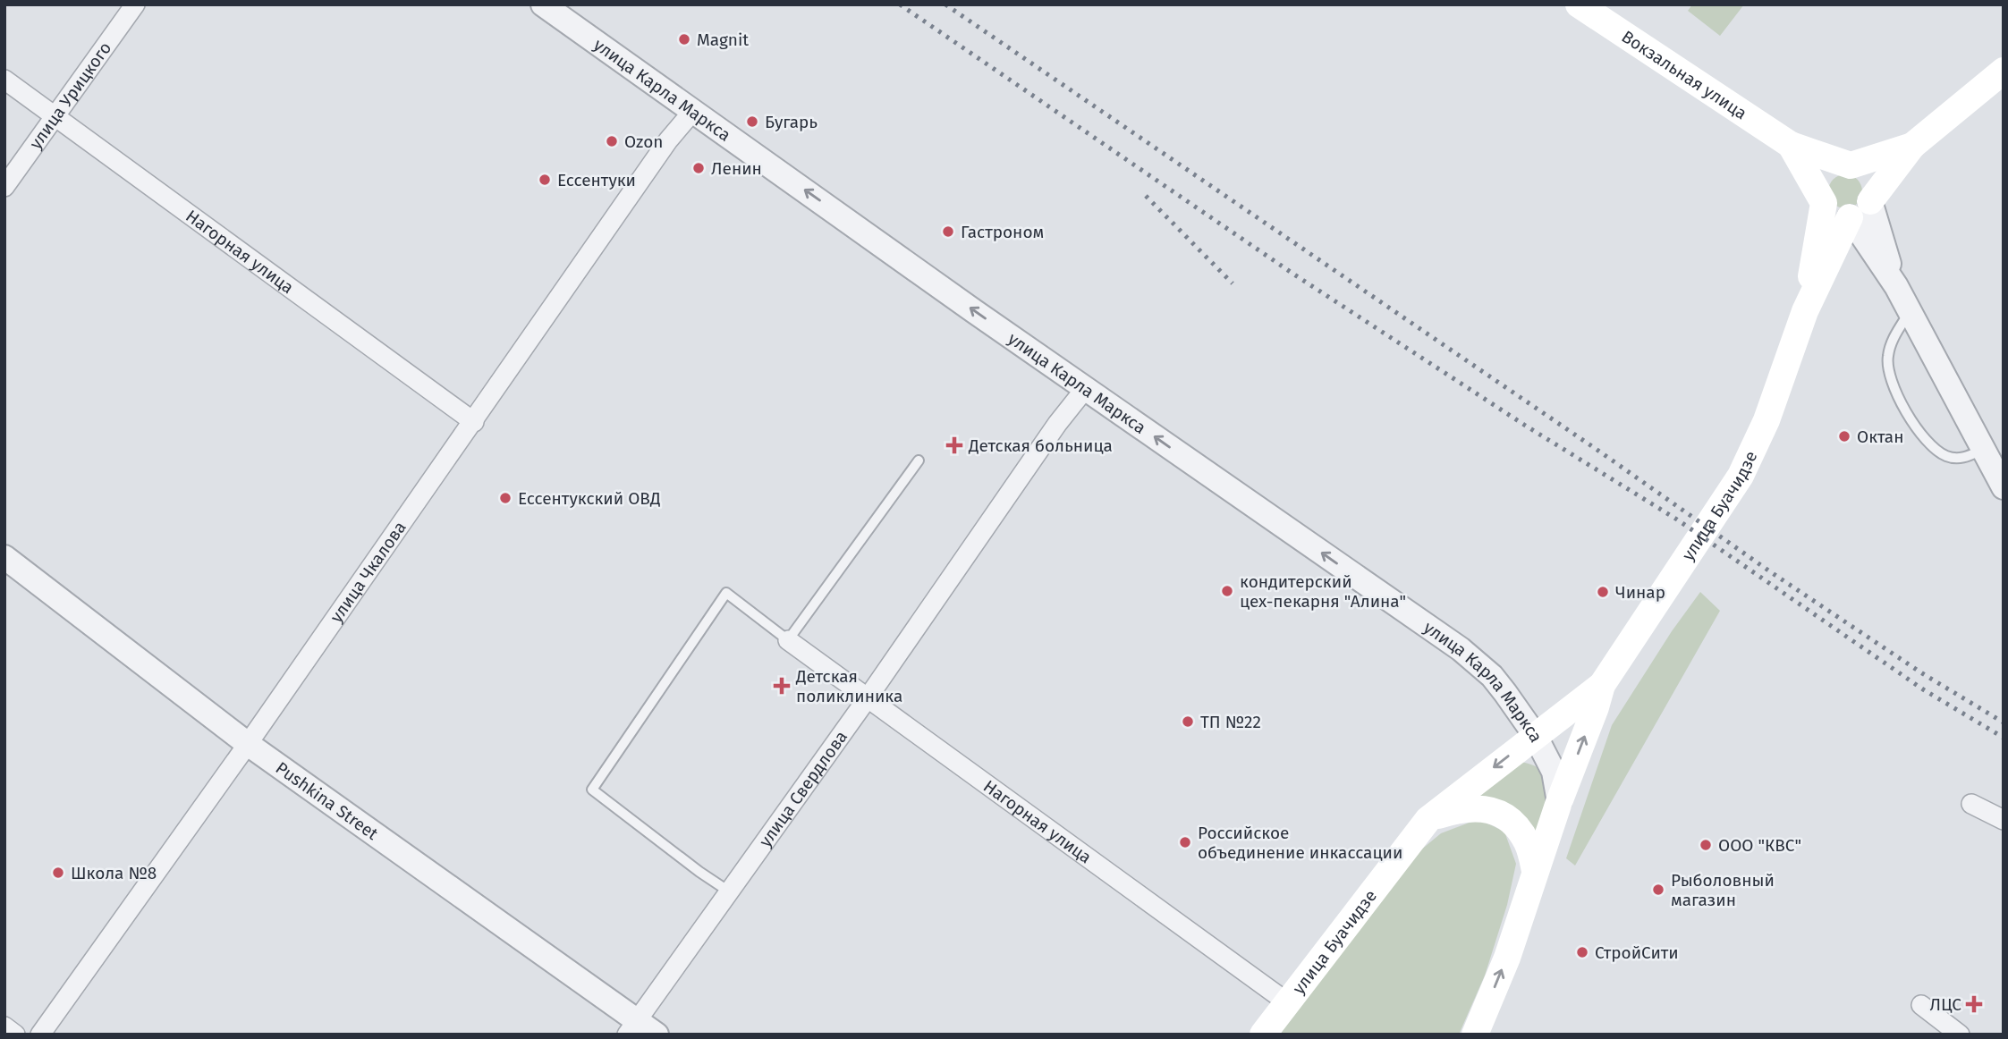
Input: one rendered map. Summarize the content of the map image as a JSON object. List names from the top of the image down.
{
  "streets": {
    "main road": ["Вокзальная улица", "улица Буачидзе"],
    "street": [
      "улица Карла Маркса",
      "улица Урицкого",
      "Нагорная улица",
      "улица Чкалова",
      "улица Свердлова",
      "Pushkina Street"
    ]
  },
  "crossings": [
    ["улица Карла Маркса", "улица Буачидзе"],
    ["улица Карла Маркса", "улица Чкалова"],
    ["улица Карла Маркса", "улица Свердлова"],
    ["улица Урицкого", "Нагорная улица"],
    ["Нагорная улица", "улица Буачидзе"],
    ["Нагорная улица", "улица Чкалова"],
    ["Нагорная улица", "улица Свердлова"],
    ["улица Чкалова", "Pushkina Street"],
    ["улица Свердлова", "Pushkina Street"]
  ],
  "one_way": ["улица Карла Маркса"],
  "places": {
    "other": [
      "Magnit",
      "Бугарь",
      "Ozon",
      "Ленин",
      "Ессентуки",
      "Гастроном",
      "Октан",
      "Ессентукский ОВД",
      "кондитерский цех-пекарня \"Алина\"",
      "Чинар",
      "ТП №22",
      "Российское объединение инкассации",
      "ООО \"КВС\"",
      "Школа №8",
      "Рыболовный магазин",
      "СтройСити"
    ],
    "health": ["Детская больница", "Детская поликлиника", "ЛЦС"]
  }
}
